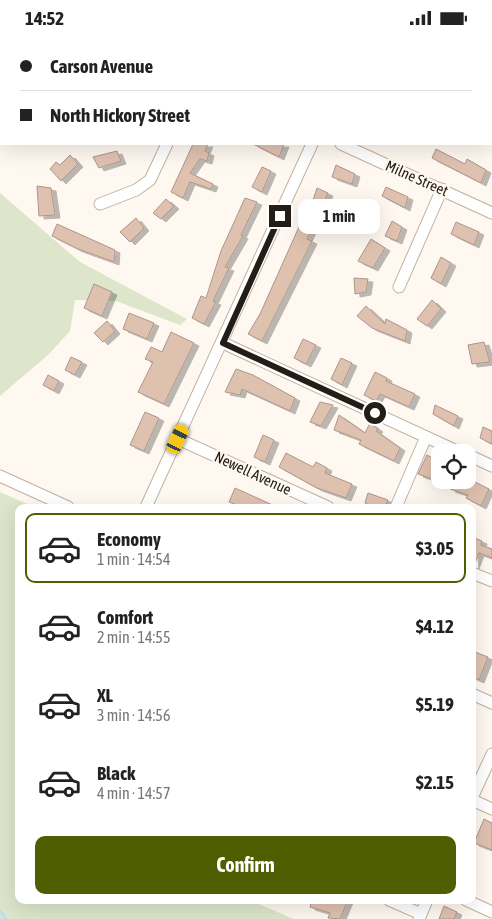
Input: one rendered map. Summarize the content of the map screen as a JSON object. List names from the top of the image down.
{
  "streets": {
    "street": ["Milne Street", "Newell Avenue"]
  },
  "page": {
    "status": "14:52",
    "banner": ["Carson Avenue", "North Hickory Street"],
    "bubble": "1 min",
    "list": [
      {
        "name": "Economy",
        "note": "1 min · 14:54",
        "value": "$3.05"
      },
      {
        "name": "Comfort",
        "note": "2 min · 14:55",
        "value": "$4.12"
      },
      {
        "name": "XL",
        "note": "3 min · 14:56",
        "value": "$5.19"
      },
      {
        "name": "Black",
        "note": "4 min · 14:57",
        "value": "$2.15"
      }
    ],
    "buttons": "Confirm"
  }
}
